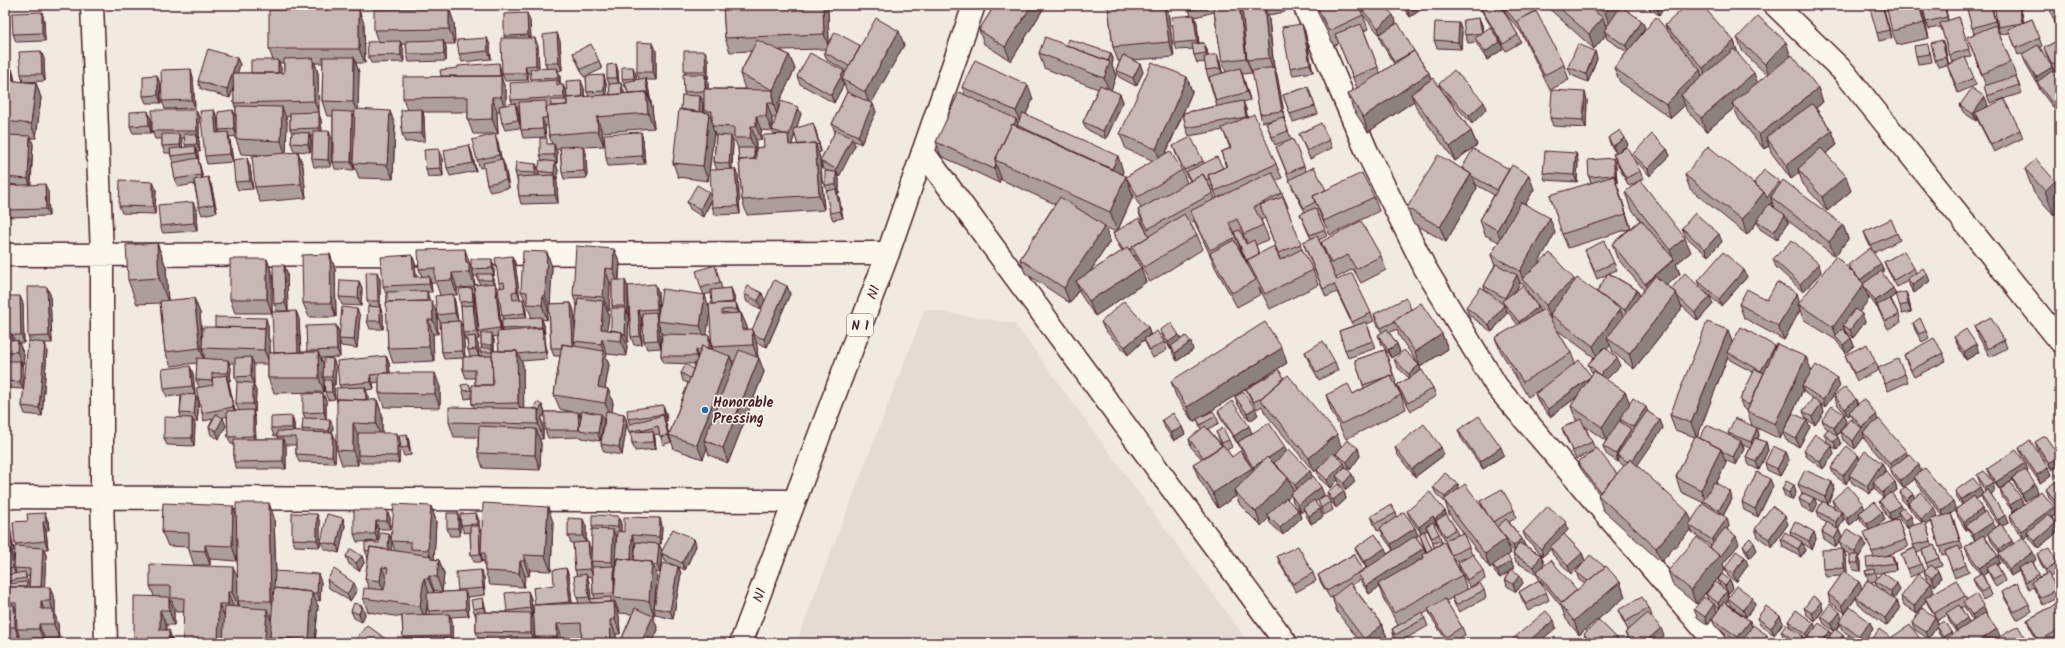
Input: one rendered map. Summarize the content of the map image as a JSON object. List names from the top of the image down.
{
  "streets": {
    "main road": ["N1", "N 1"]
  },
  "places": ["Honorable Pressing"]
}
